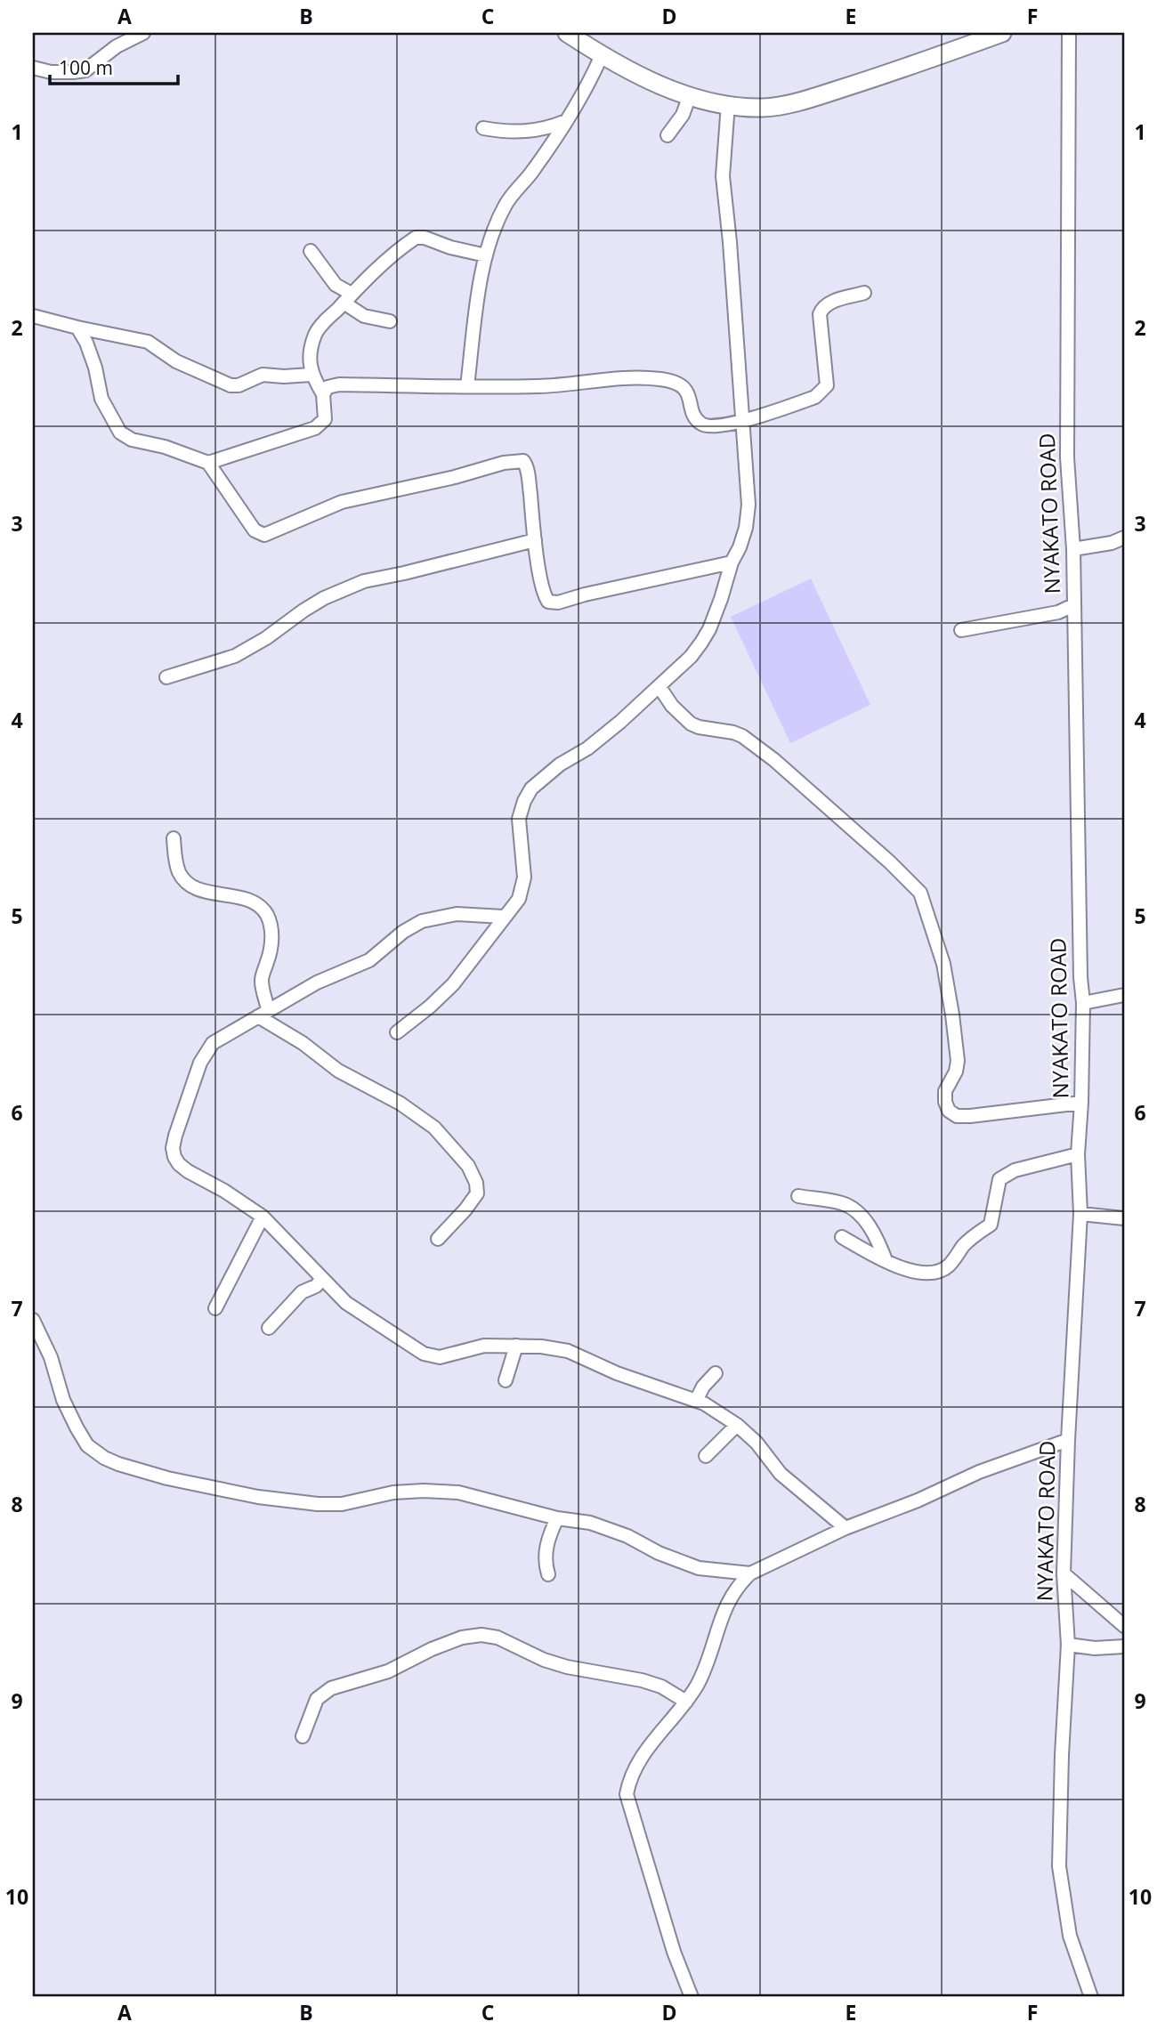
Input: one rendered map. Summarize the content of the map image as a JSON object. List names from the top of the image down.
{
  "streets": {
    "street": ["NYAKATO ROAD"]
  },
  "scale_bar": "100 m",
  "grid": {
    "columns": [
      "A",
      "B",
      "C",
      "D",
      "E",
      "F"
    ],
    "rows": [
      "1",
      "2",
      "3",
      "4",
      "5",
      "6",
      "7",
      "8",
      "9",
      "10"
    ]
  }
}
